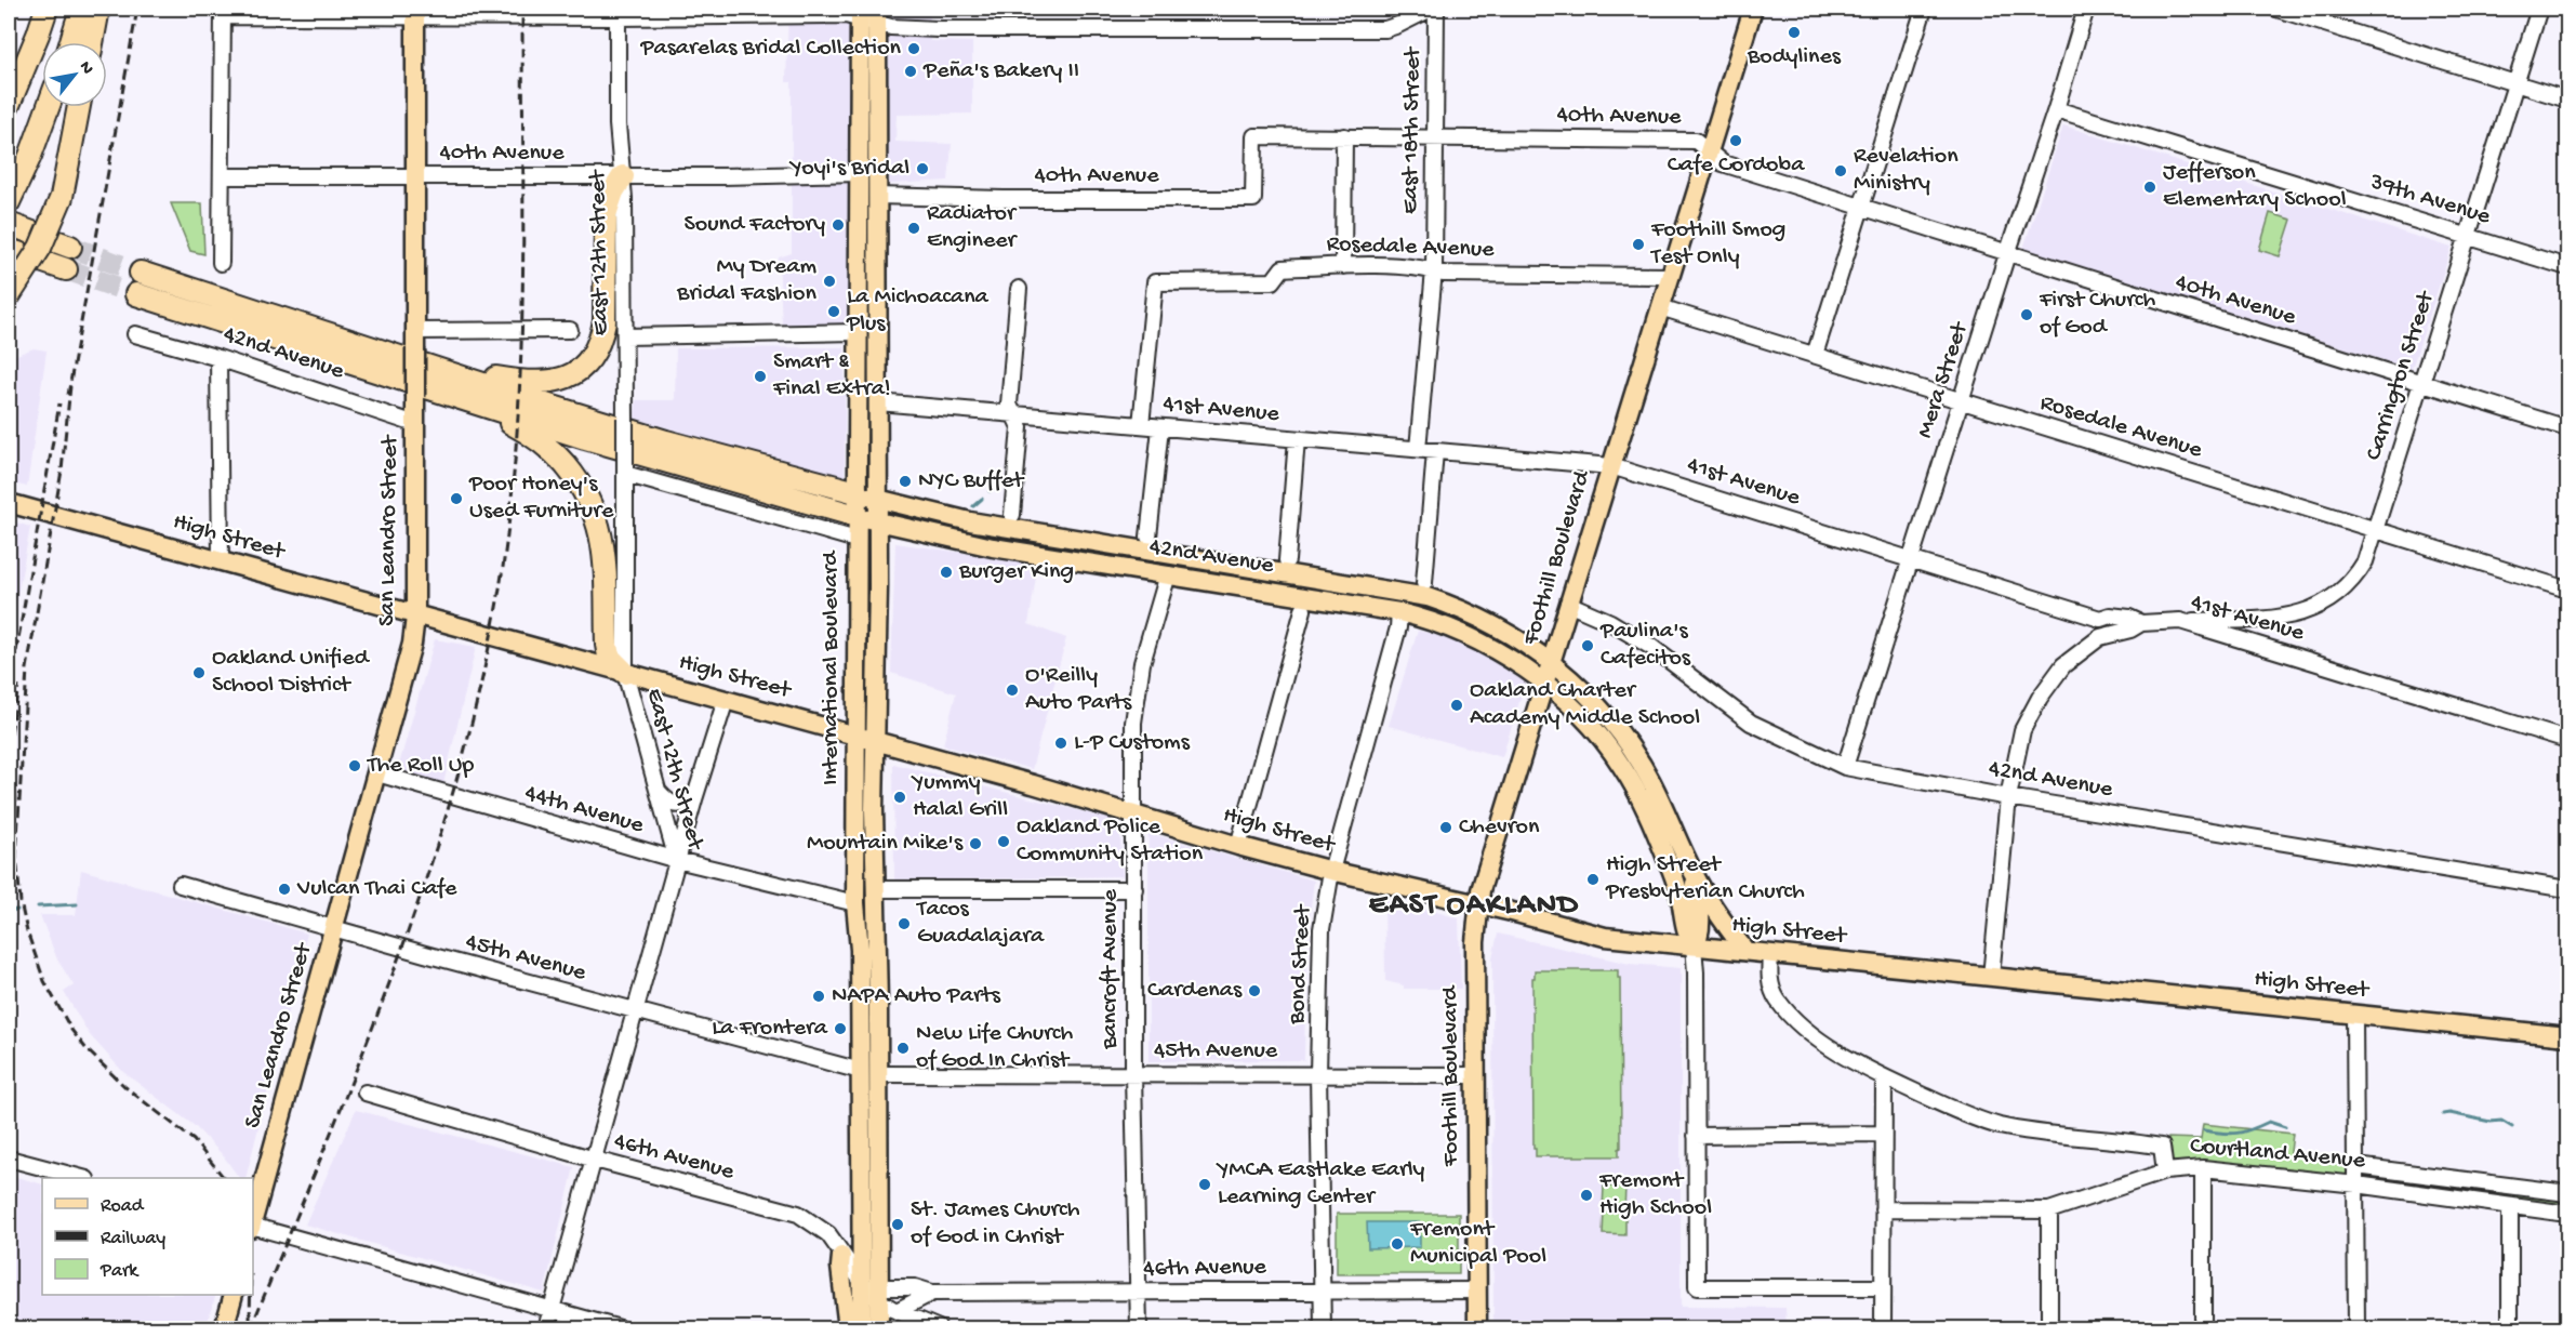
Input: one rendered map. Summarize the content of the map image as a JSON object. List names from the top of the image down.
{
  "streets": {
    "main road": [
      "42nd Avenue",
      "San Leandro Street",
      "High Street",
      "Foothill Boulevard",
      "International Boulevard"
    ],
    "street": [
      "40th Avenue",
      "East 18th Street",
      "39th Avenue",
      "Rosedale Avenue",
      "East 12th Street",
      "Carrington Street",
      "Mera Street",
      "41st Avenue",
      "44th Avenue",
      "45th Avenue",
      "Bond Street",
      "Bancroft Avenue",
      "Courtland Avenue",
      "46th Avenue"
    ]
  },
  "crossings": [
    ["40th Avenue", "East 18th Street"],
    ["40th Avenue", "East 12th Street"],
    ["40th Avenue", "Carrington Street"],
    ["40th Avenue", "Mera Street"],
    ["40th Avenue", "San Leandro Street"],
    ["40th Avenue", "Foothill Boulevard"],
    ["40th Avenue", "International Boulevard"],
    ["East 18th Street", "Rosedale Avenue"],
    ["East 18th Street", "41st Avenue"],
    ["39th Avenue", "Carrington Street"],
    ["39th Avenue", "Mera Street"],
    ["Rosedale Avenue", "Carrington Street"],
    ["Rosedale Avenue", "Mera Street"],
    ["Rosedale Avenue", "41st Avenue"],
    ["Rosedale Avenue", "Foothill Boulevard"],
    ["East 12th Street", "High Street"],
    ["East 12th Street", "44th Avenue"],
    ["East 12th Street", "45th Avenue"],
    ["East 12th Street", "46th Avenue"],
    ["42nd Avenue", "Mera Street"],
    ["42nd Avenue", "San Leandro Street"],
    ["42nd Avenue", "Foothill Boulevard"],
    ["42nd Avenue", "International Boulevard"],
    ["42nd Avenue", "Bond Street"],
    ["42nd Avenue", "Bancroft Avenue"],
    ["Carrington Street", "41st Avenue"],
    ["Mera Street", "41st Avenue"],
    ["41st Avenue", "Foothill Boulevard"],
    ["41st Avenue", "International Boulevard"],
    ["San Leandro Street", "High Street"],
    ["San Leandro Street", "44th Avenue"],
    ["San Leandro Street", "45th Avenue"],
    ["High Street", "Foothill Boulevard"],
    ["High Street", "International Boulevard"],
    ["High Street", "Bond Street"],
    ["High Street", "Bancroft Avenue"],
    ["High Street", "Courtland Avenue"],
    ["Foothill Boulevard", "45th Avenue"],
    ["Foothill Boulevard", "46th Avenue"],
    ["International Boulevard", "44th Avenue"],
    ["International Boulevard", "45th Avenue"],
    ["International Boulevard", "46th Avenue"],
    ["45th Avenue", "Bond Street"],
    ["45th Avenue", "Bancroft Avenue"],
    ["Bond Street", "46th Avenue"],
    ["Bancroft Avenue", "46th Avenue"]
  ],
  "districts": ["EAST OAKLAND"],
  "places": [
    "Bodylines",
    "Pasarelas Bridal Collection",
    "Peña's Bakery II",
    "Cafe Cordoba",
    "Yoyi's Bridal",
    "Revelation Ministry",
    "Jefferson Elementary School",
    "Sound Factory",
    "Radiator Engineer",
    "Foothill Smog Test Only",
    "My Dream Bridal Fashion",
    "La Michoacana Plus",
    "First Church of God",
    "Smart & Final Extra!",
    "NYC Buffet",
    "Poor Honey's Used Furniture",
    "Burger King",
    "Paulina's Cafecitos",
    "Oakland Unified School District",
    "O'Reilly Auto Parts",
    "Oakland Charter Academy Middle School",
    "L-P Customs",
    "The Roll Up",
    "Yummy Halal Grill",
    "Chevron",
    "Oakland Police Community Station",
    "Mountain Mike's",
    "High Street Presbyterian Church",
    "Vulcan Thai Cafe",
    "Tacos Guadalajara",
    "Cardenas",
    "NAPA Auto Parts",
    "La Frontera",
    "New Life Church of God In Christ",
    "YMCA Eastlake Early Learning Center",
    "Fremont High School",
    "St. James Church of God in Christ",
    "Fremont Municipal Pool"
  ],
  "legend": ["Road", "Railway", "Park"],
  "north": "top right"
}
